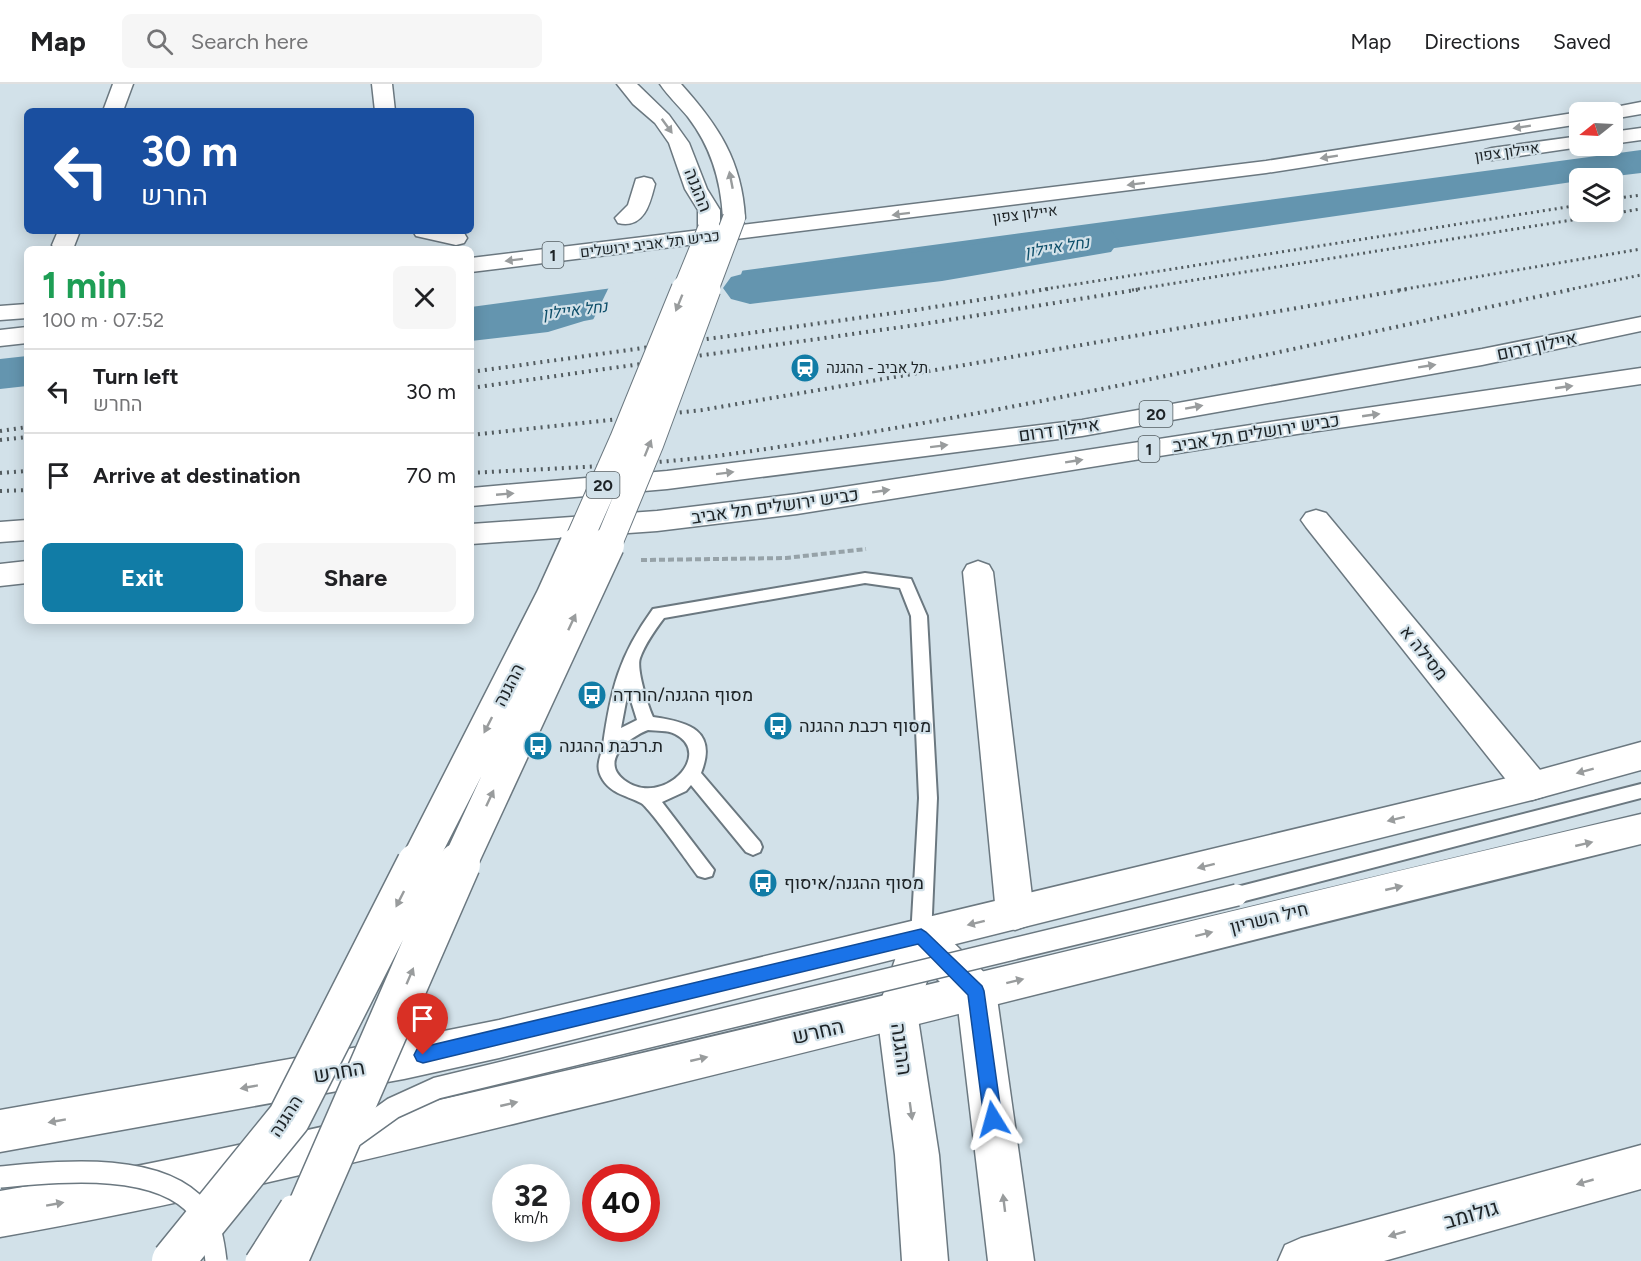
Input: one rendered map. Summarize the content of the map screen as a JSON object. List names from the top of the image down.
{
  "streets": {
    "main road": [
      "איילון צפון",
      "ההגנה",
      "כביש תל אביב ירושלים",
      "1",
      "איילון דרום",
      "20",
      "כביש ירושלים תל אביב",
      "מסילה א",
      "חיל השריון",
      "החרש",
      "גולומב"
    ]
  },
  "crossings": [
    ["ההגנה", "חיל השריון"],
    ["ההגנה", "החרש"],
    ["חיל השריון", "החרש"]
  ],
  "one_way": [
    "כביש תל אביב ירושלים",
    "איילון דרום",
    "כביש ירושלים תל אביב",
    "גולומב"
  ],
  "water": ["נחל איילון"],
  "places": {
    "station": ["תל אביב - ההגנה"],
    "bus stop": [
      "מסוף ההגנה/הורדה",
      "מסוף רכבת ההגנה",
      "ת.רכבת ההגנה",
      "מסוף ההגנה/איסוף"
    ]
  },
  "north": "left",
  "page": {
    "header": "Map",
    "search": "Search here",
    "nav": ["Map", "Directions", "Saved"],
    "turn": ["30 m", "החרש"],
    "heading": ["1 min", "100 m · 07:52"],
    "list": [
      {
        "name": "Turn left",
        "note": "החרש",
        "value": "30 m"
      },
      {
        "name": "Arrive at destination",
        "value": "70 m"
      }
    ],
    "buttons": ["Exit", "Share"],
    "speed": "32 km/h",
    "limit": "40"
  }
}
